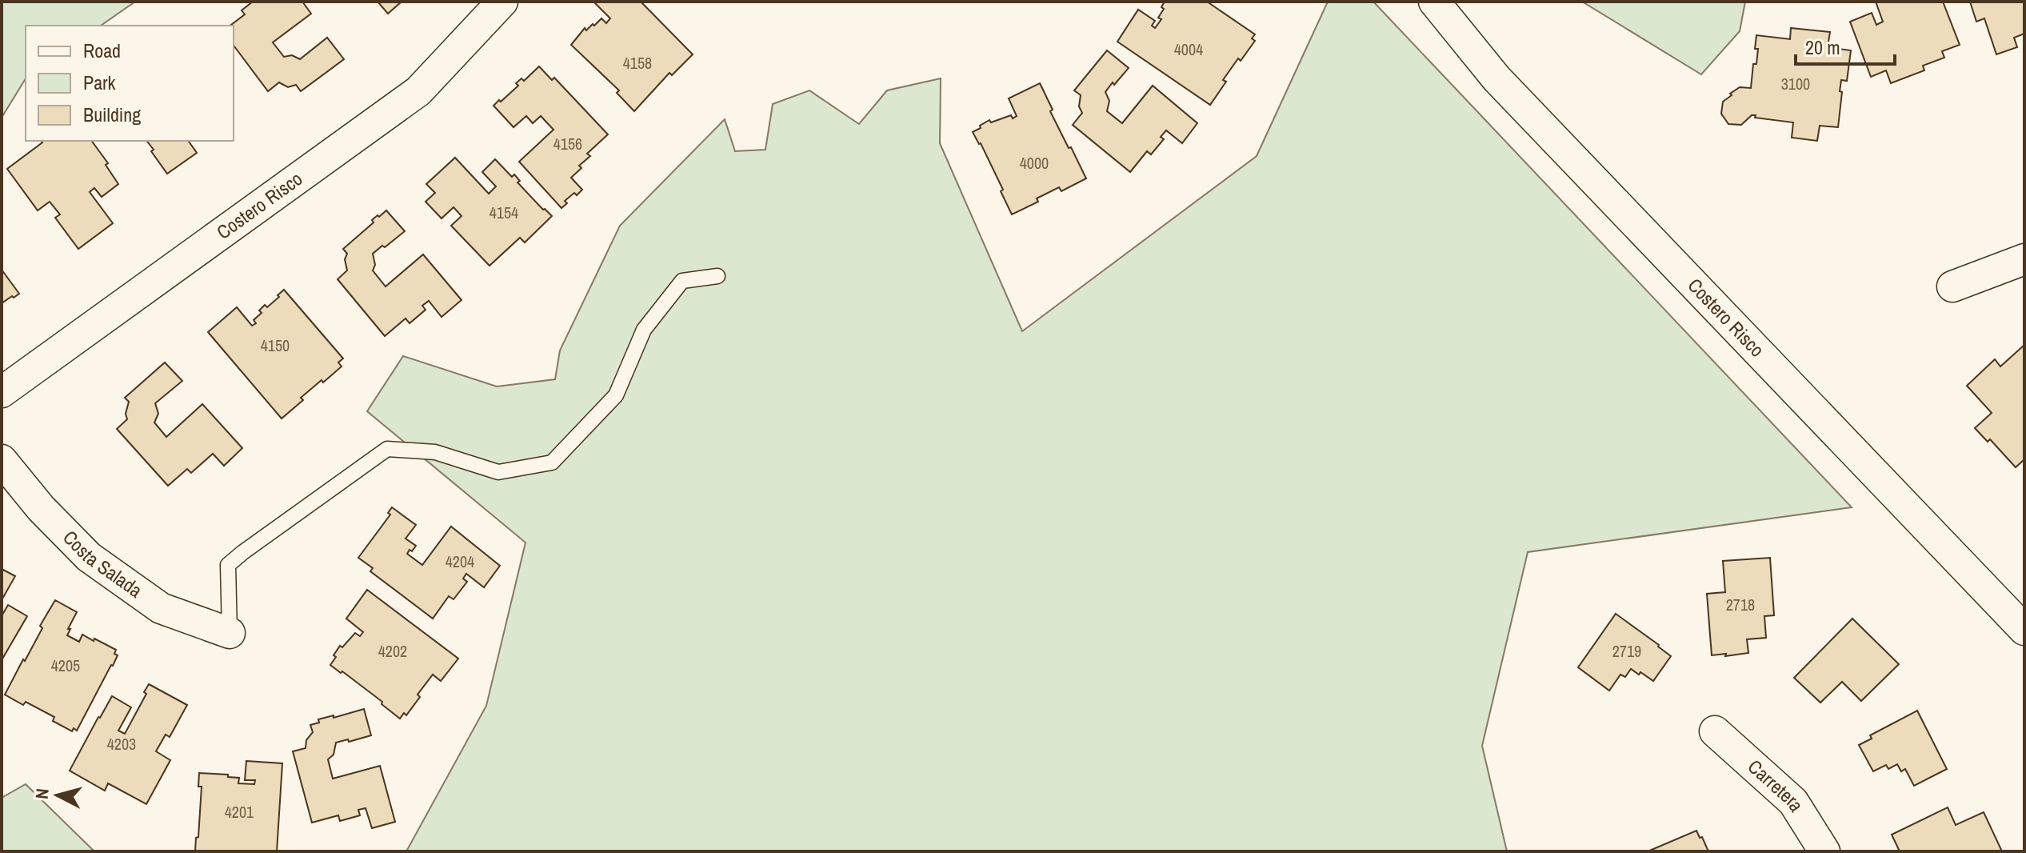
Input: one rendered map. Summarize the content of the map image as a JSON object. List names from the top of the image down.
{
  "streets": {
    "street": ["Costero Risco", "Costa Salada", "Carretera"]
  },
  "house_numbers": [
    "4004",
    "4158",
    "3100",
    "4156",
    "4000",
    "4154",
    "4150",
    "4204",
    "2718",
    "4202",
    "2719",
    "4205",
    "4203",
    "4201"
  ],
  "legend": ["Road", "Park", "Building"],
  "scale_bar": "20 m",
  "north": "left"
}
